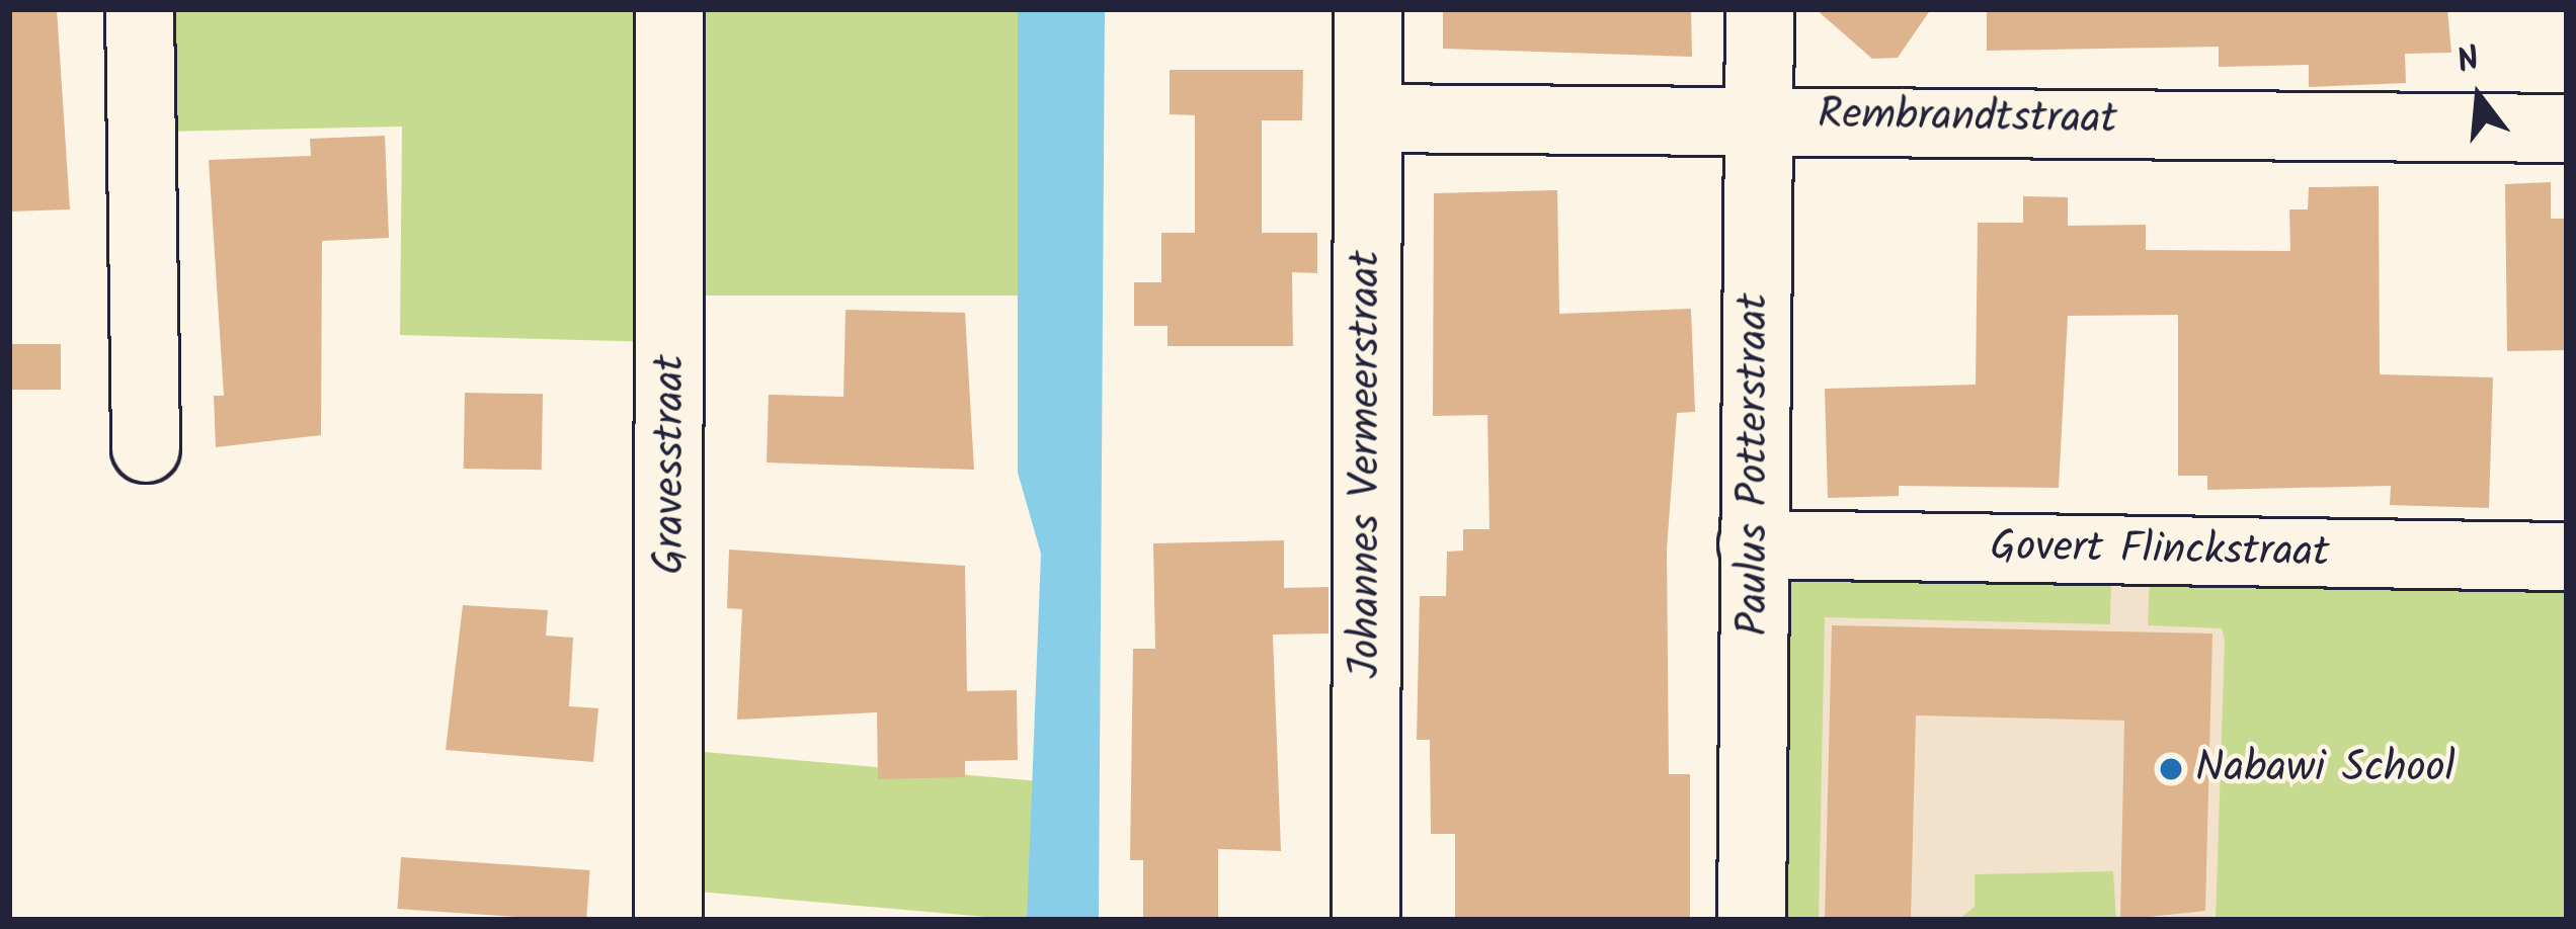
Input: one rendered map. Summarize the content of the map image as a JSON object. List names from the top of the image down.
{
  "streets": {
    "street": [
      "Rembrandtstraat",
      "Gravesstraat",
      "Johannes Vermeerstraat",
      "Paulus Potterstraat",
      "Govert Flinckstraat"
    ]
  },
  "crossings": [
    ["Rembrandtstraat", "Johannes Vermeerstraat"],
    ["Rembrandtstraat", "Paulus Potterstraat"],
    ["Paulus Potterstraat", "Govert Flinckstraat"]
  ],
  "places": ["Nabawi School"],
  "north": "top"
}
